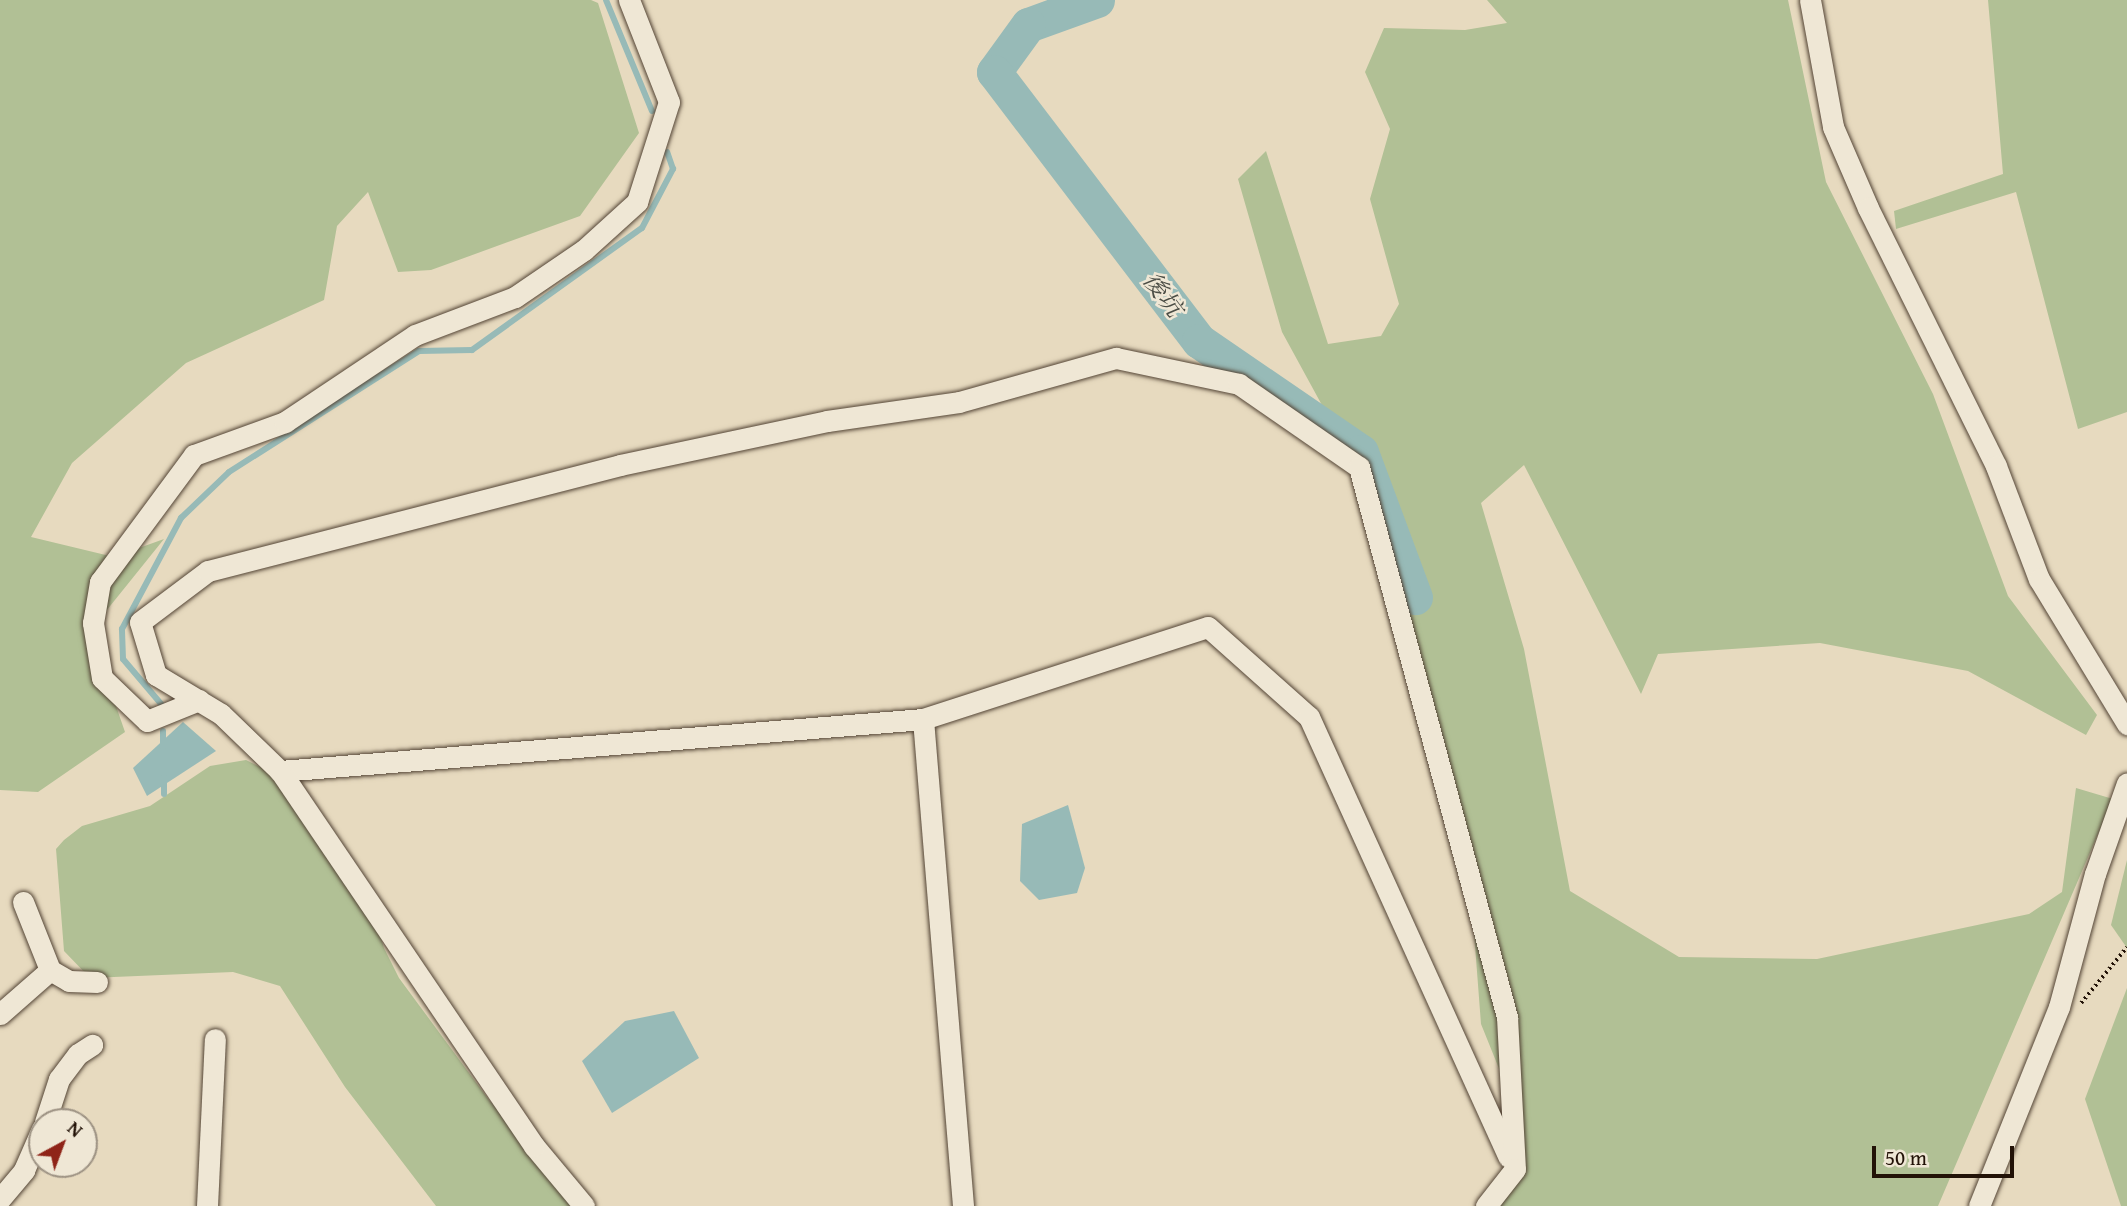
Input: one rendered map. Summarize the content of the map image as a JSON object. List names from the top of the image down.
{
  "water": ["後坑"],
  "scale_bar": "50 m",
  "north": "top right"
}
